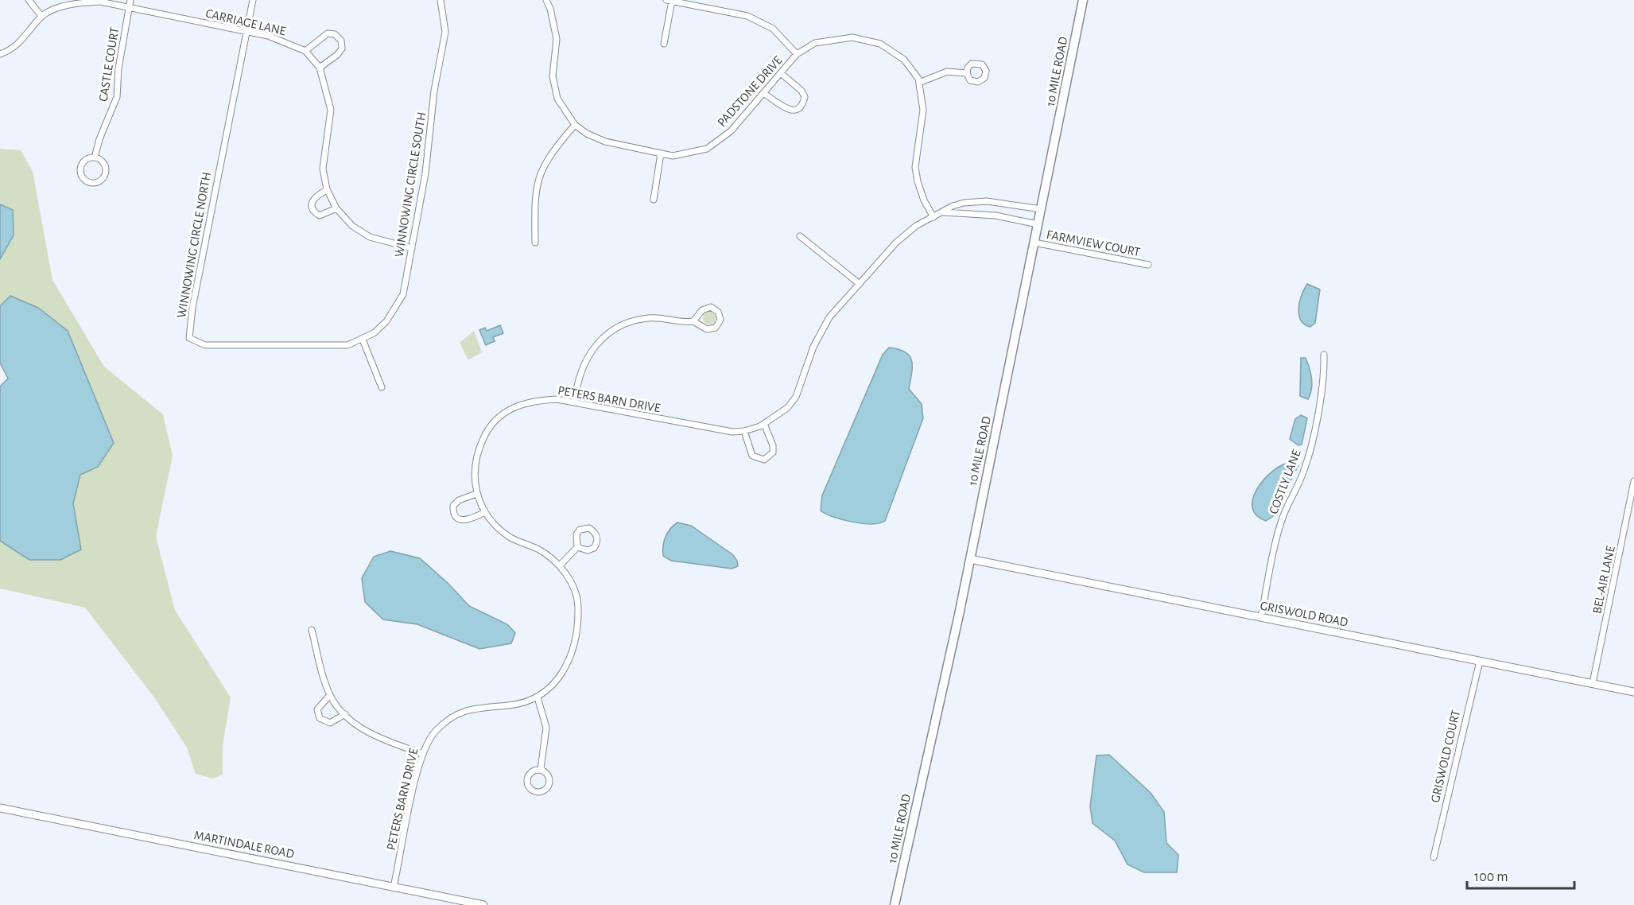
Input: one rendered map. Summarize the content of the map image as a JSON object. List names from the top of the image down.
{
  "streets": {
    "main road": ["10 MILE ROAD"],
    "street": [
      "CARRIAGE LANE",
      "CASTLE COURT",
      "PADSTONE DRIVE",
      "WINNOWING CIRCLE SOUTH",
      "FARMVIEW COURT",
      "WINNOWING CIRCLE NORTH",
      "PETERS BARN DRIVE",
      "COSTLY LANE",
      "BEL-AIR LANE",
      "GRISWOLD ROAD",
      "GRISWOLD COURT",
      "MARTINDALE ROAD"
    ]
  },
  "crossings": [
    ["CARRIAGE LANE", "CASTLE COURT"],
    ["CARRIAGE LANE", "WINNOWING CIRCLE SOUTH"],
    ["CARRIAGE LANE", "WINNOWING CIRCLE NORTH"],
    ["10 MILE ROAD", "FARMVIEW COURT"],
    ["10 MILE ROAD", "PETERS BARN DRIVE"],
    ["10 MILE ROAD", "GRISWOLD ROAD"],
    ["PADSTONE DRIVE", "PETERS BARN DRIVE"],
    ["WINNOWING CIRCLE SOUTH", "WINNOWING CIRCLE NORTH"],
    ["PETERS BARN DRIVE", "MARTINDALE ROAD"],
    ["COSTLY LANE", "GRISWOLD ROAD"],
    ["BEL-AIR LANE", "GRISWOLD ROAD"],
    ["GRISWOLD ROAD", "GRISWOLD COURT"]
  ],
  "scale_bar": "100 m"
}
